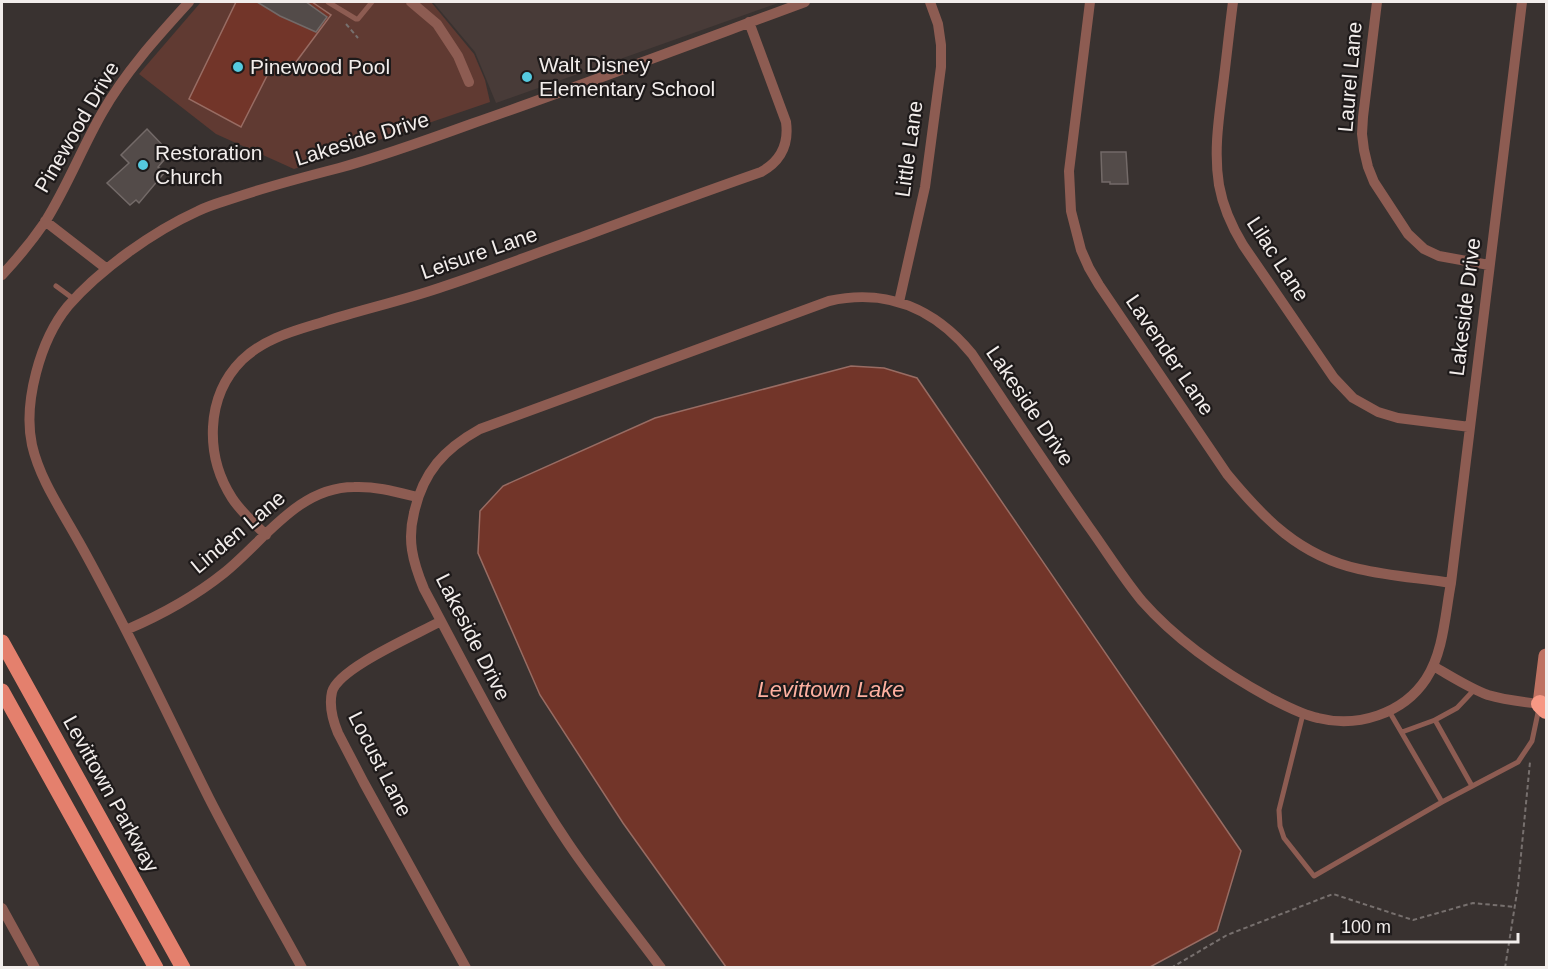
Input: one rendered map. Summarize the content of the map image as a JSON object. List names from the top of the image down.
{
  "streets": {
    "main road": ["Levittown Parkway"],
    "street": [
      "Laurel Lane",
      "Pinewood Drive",
      "Lakeside Drive",
      "Little Lane",
      "Leisure Lane",
      "Lilac Lane",
      "Lavender Lane",
      "Linden Lane",
      "Locust Lane"
    ]
  },
  "crossings": [
    ["Laurel Lane", "Lakeside Drive"],
    ["Lakeside Drive", "Little Lane"],
    ["Lakeside Drive", "Leisure Lane"],
    ["Lakeside Drive", "Lilac Lane"],
    ["Lakeside Drive", "Lavender Lane"],
    ["Lakeside Drive", "Linden Lane"],
    ["Lakeside Drive", "Locust Lane"],
    ["Leisure Lane", "Linden Lane"]
  ],
  "water": ["Levittown Lake"],
  "places": ["Pinewood Pool", "Walt Disney Elementary School", "Restoration Church"],
  "scale_bar": "100 m"
}
